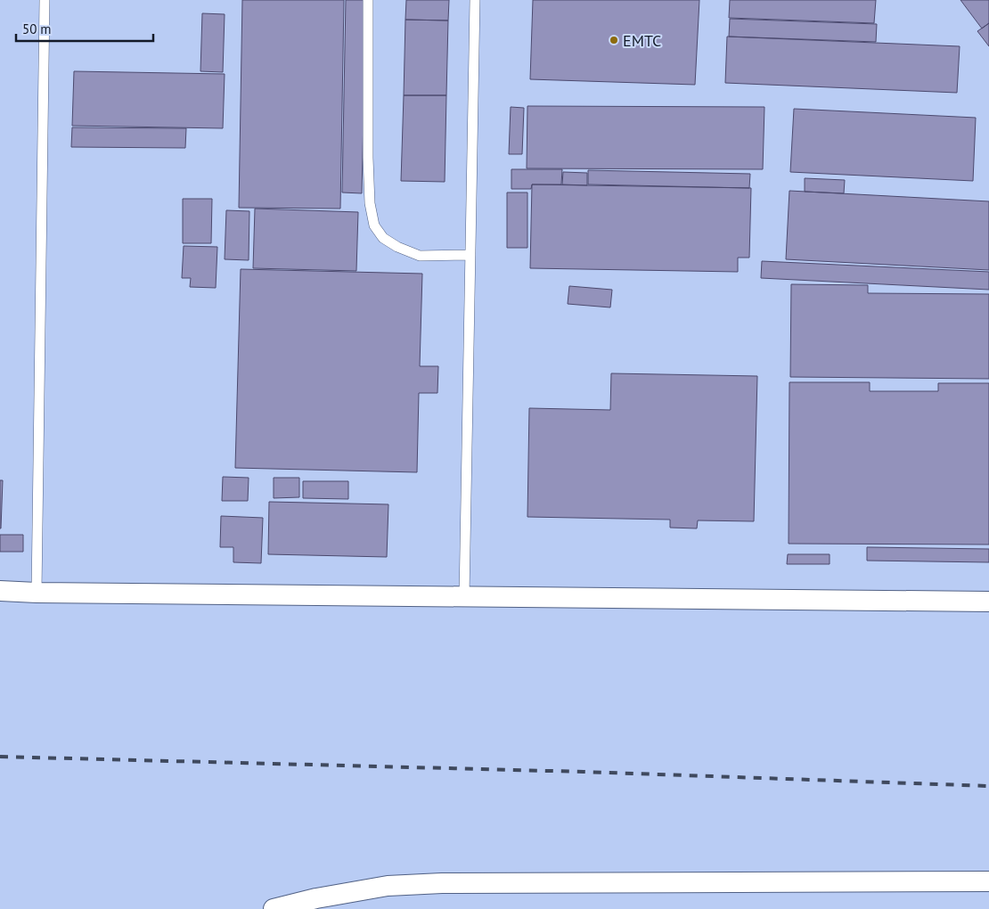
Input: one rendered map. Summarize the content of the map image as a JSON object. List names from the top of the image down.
{
  "places": ["EMTC"],
  "scale_bar": "50 m"
}
